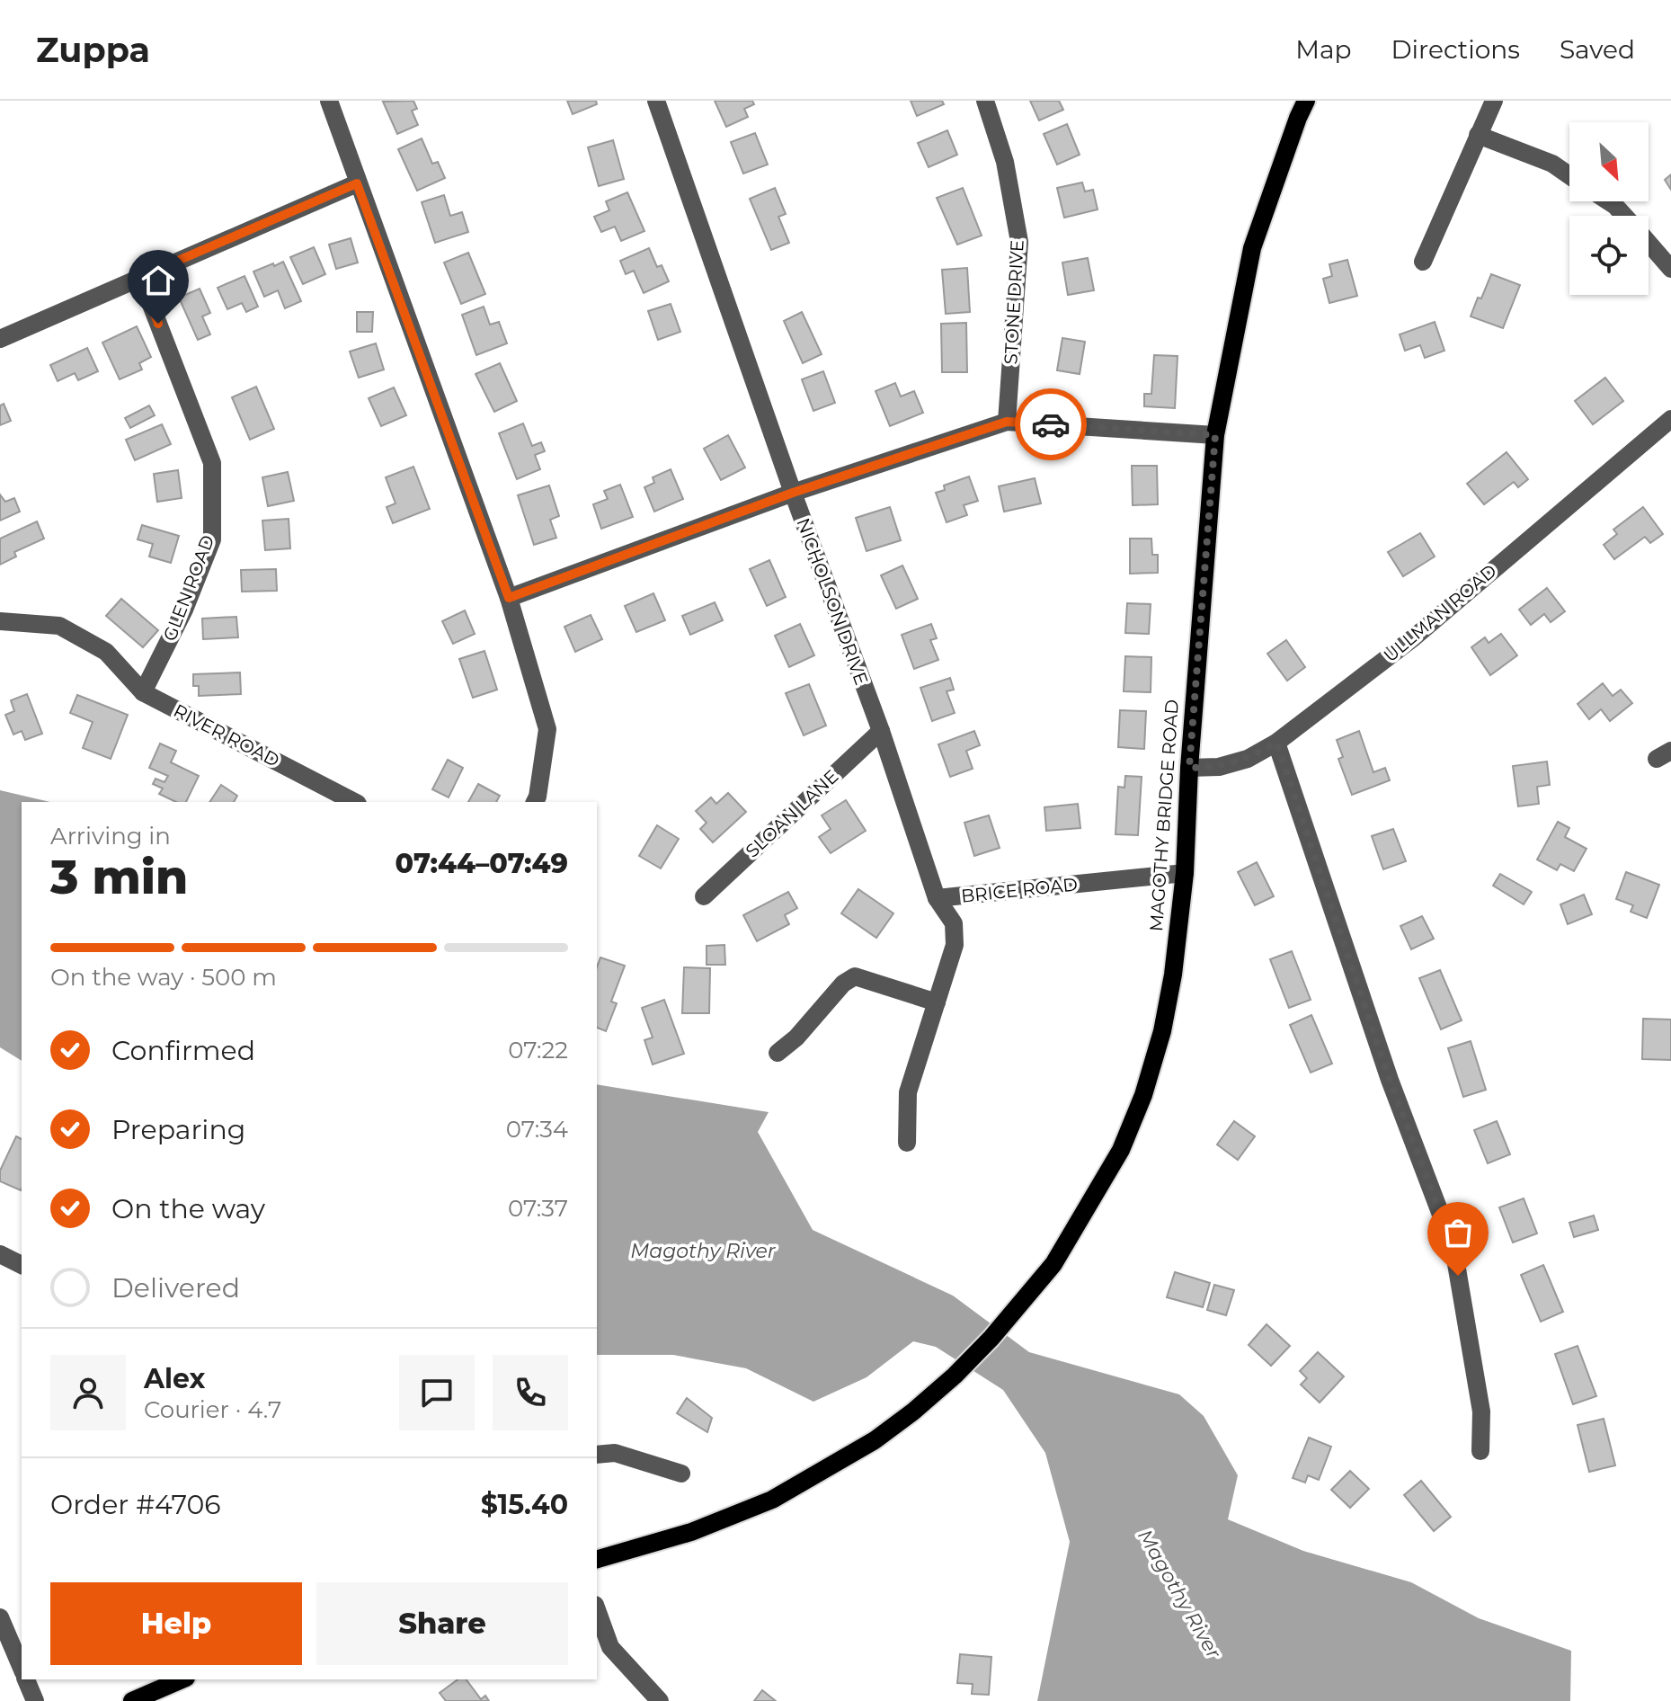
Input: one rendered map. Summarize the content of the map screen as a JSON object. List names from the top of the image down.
{
  "streets": {
    "main road": ["MAGOTHY BRIDGE ROAD"],
    "street": [
      "STONE DRIVE",
      "GLEN ROAD",
      "NICHOLSON DRIVE",
      "ULLMAN ROAD",
      "RIVER ROAD",
      "SLOAN LANE",
      "BRICE ROAD"
    ]
  },
  "crossings": [
    ["GLEN ROAD", "RIVER ROAD"],
    ["NICHOLSON DRIVE", "SLOAN LANE"],
    ["NICHOLSON DRIVE", "BRICE ROAD"],
    ["ULLMAN ROAD", "MAGOTHY BRIDGE ROAD"],
    ["MAGOTHY BRIDGE ROAD", "BRICE ROAD"]
  ],
  "water": ["Magothy River"],
  "north": "bottom right",
  "page": {
    "header": "Zuppa",
    "nav": ["Map", "Directions", "Saved"],
    "heading": ["3 min", "Arriving in", "07:44–07:49"],
    "panel": [
      "Alex",
      "Courier · 4.7",
      "Order #4706",
      "$15.40"
    ],
    "bar": "On the way · 500 m",
    "list": [
      ["Confirmed", "07:22"],
      ["Preparing", "07:34"],
      ["On the way", "07:37"],
      "Delivered"
    ],
    "buttons": ["Help", "Share"]
  }
}
